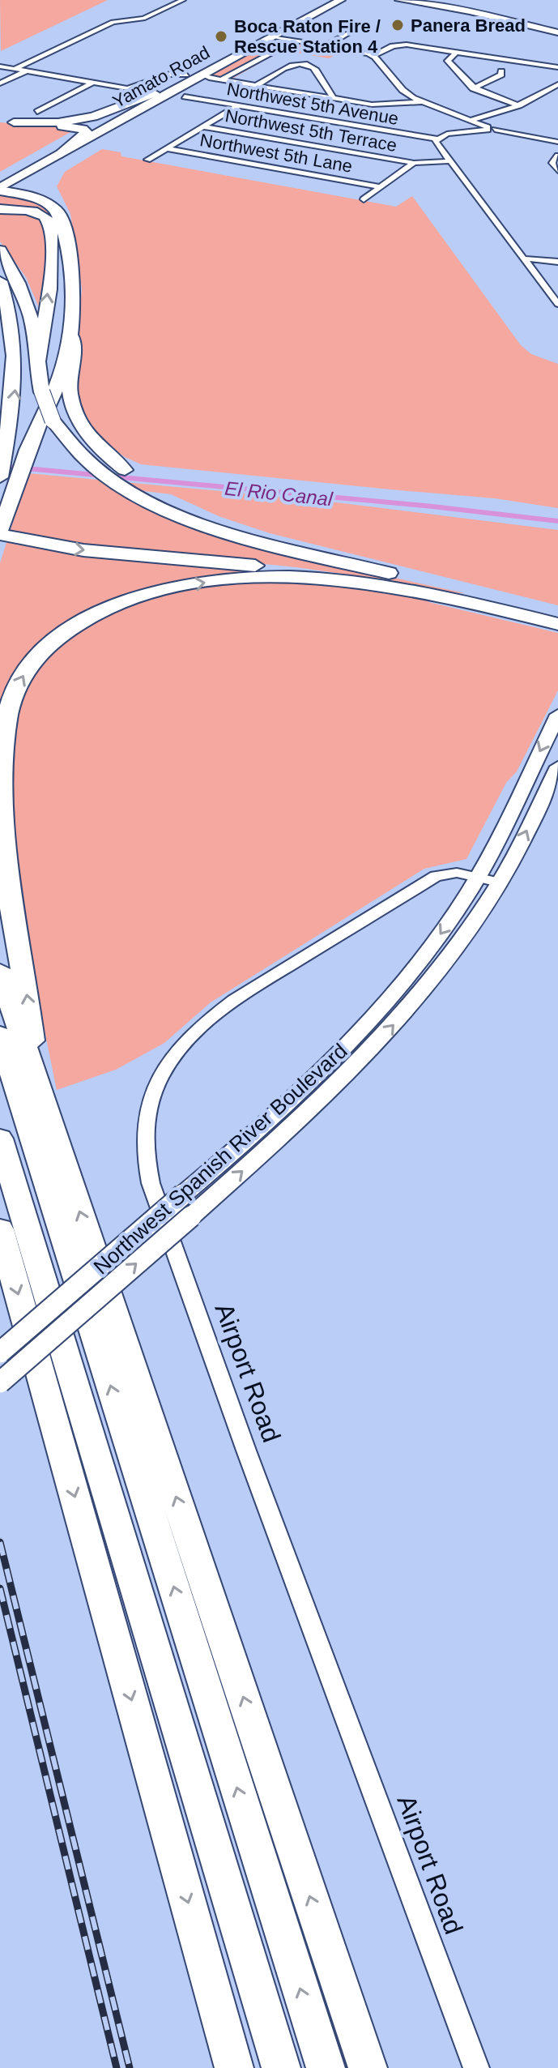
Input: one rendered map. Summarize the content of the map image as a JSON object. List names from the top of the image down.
{
  "streets": {
    "main road": ["Yamato Road", "Northwest Spanish River Boulevard"],
    "street": [
      "Northwest 5th Avenue",
      "Northwest 5th Terrace",
      "Northwest 5th Lane",
      "Airport Road"
    ]
  },
  "crossings": [
    ["Northwest Spanish River Boulevard", "Airport Road"]
  ],
  "water": ["El Rio Canal"],
  "places": ["Panera Bread", "Boca Raton Fire / Rescue Station 4"]
}
